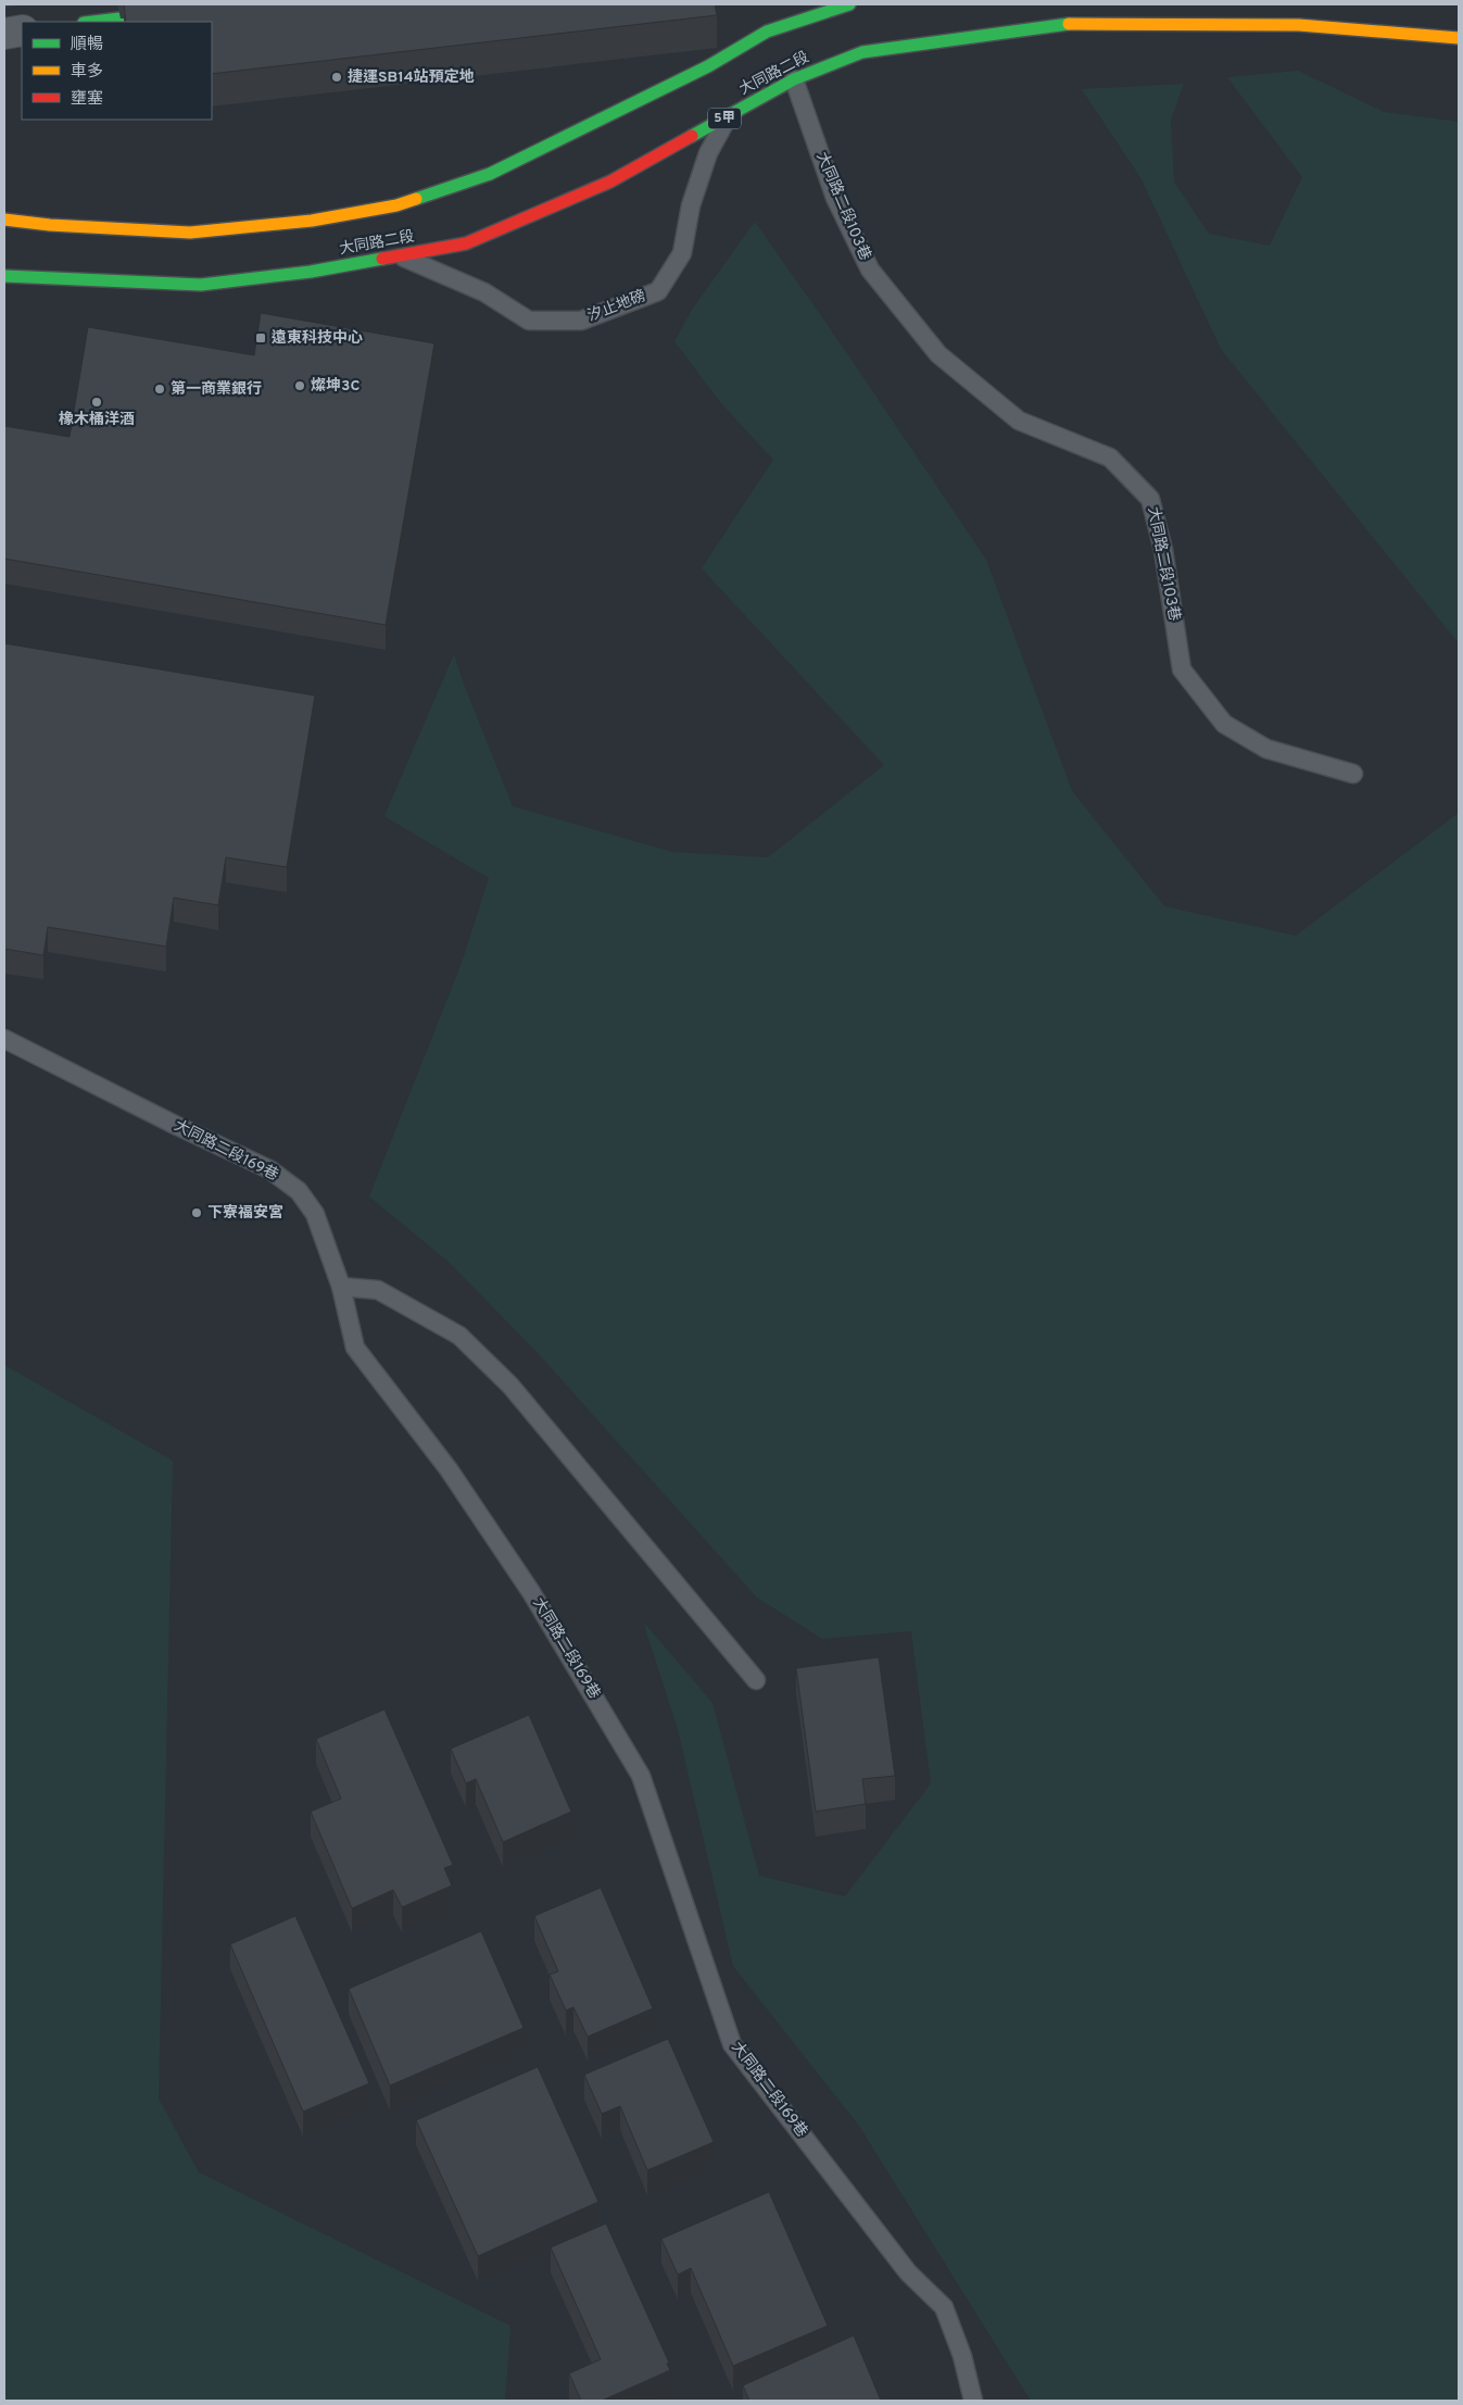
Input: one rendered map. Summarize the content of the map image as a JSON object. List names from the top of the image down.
{
  "streets": {
    "main road": ["大同路二段", "5甲"],
    "lane": ["大同路二段103巷", "汐止地磅", "大同路二段169巷"]
  },
  "crossings": [
    ["大同路二段", "大同路二段103巷"],
    ["大同路二段", "汐止地磅"]
  ],
  "places": {
    "other": [
      "捷運SB14站預定地",
      "燦坤3C",
      "第一商業銀行",
      "橡木桶洋酒",
      "下寮福安宮"
    ],
    "transit": ["遠東科技中心"]
  },
  "legend": ["順暢", "車多", "壅塞"]
}
